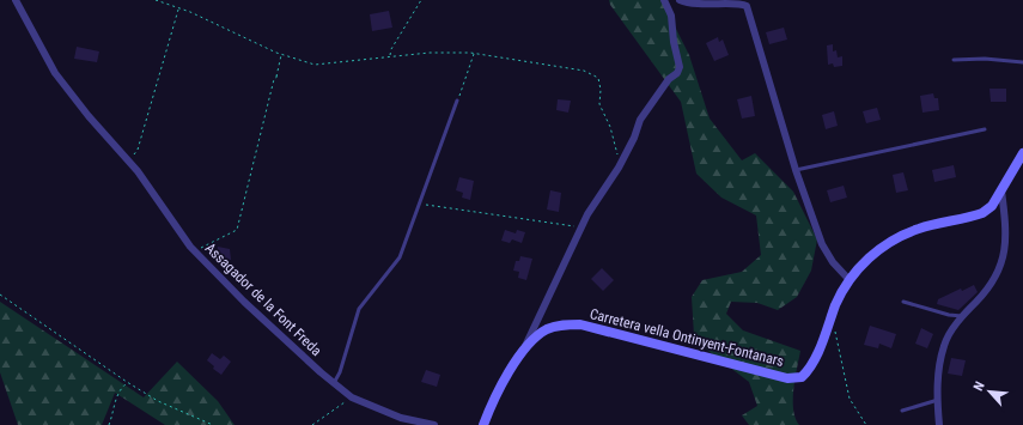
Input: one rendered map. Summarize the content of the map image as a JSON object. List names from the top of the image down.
{
  "streets": {
    "street": ["Assagador de la Font Freda", "Carretera vella Ontinyent-Fontanars"]
  },
  "north": "top left"
}
